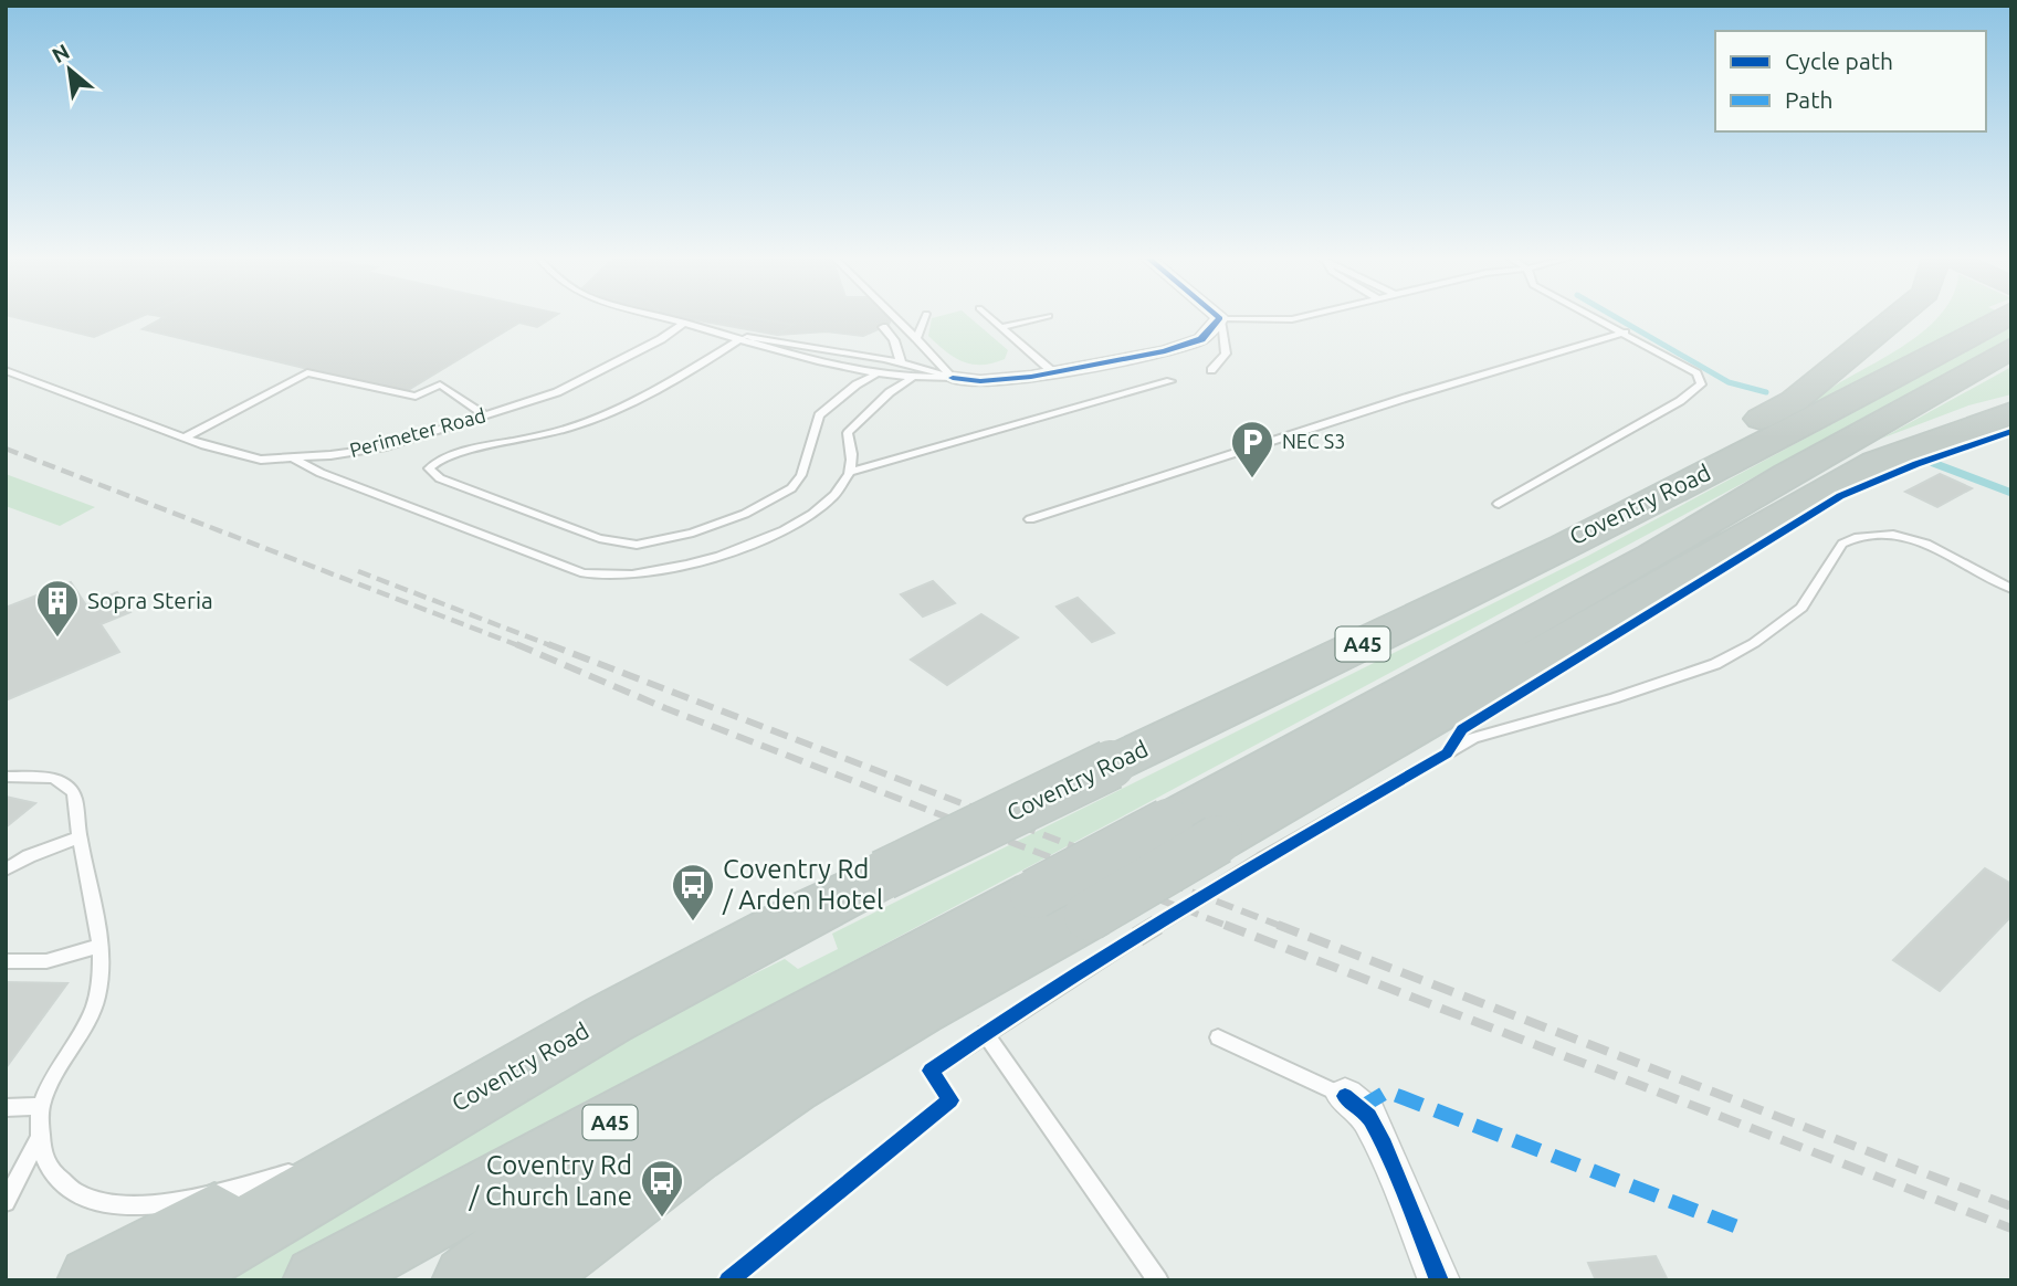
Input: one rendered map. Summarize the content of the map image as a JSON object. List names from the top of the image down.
{
  "streets": {
    "highway": ["Coventry Road", "A45"],
    "lane": ["Perimeter Road"]
  },
  "places": {
    "parking": ["NEC S3"],
    "building": ["Sopra Steria"],
    "bus stop": ["Coventry Rd / Arden Hotel", "Coventry Rd / Church Lane"]
  },
  "legend": ["Cycle path", "Path"],
  "north": "top left"
}
